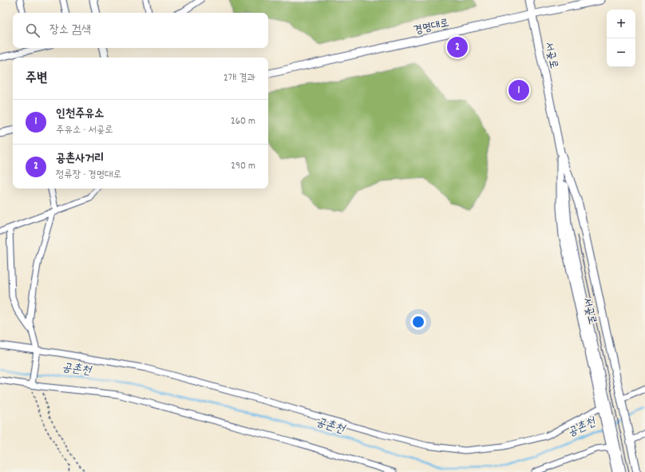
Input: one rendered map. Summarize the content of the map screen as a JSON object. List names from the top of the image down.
{
  "streets": {
    "main road": ["경명대로", "서곶로"]
  },
  "crossings": [
    ["경명대로", "서곶로"]
  ],
  "water": ["공촌천"],
  "page": {
    "map_buttons": ["+", "−"],
    "search": "장소 검색",
    "pins": ["2", "1"],
    "heading": ["주변", "2개 결과"],
    "list": [
      {
        "mark": "1",
        "name": "인천주유소",
        "note": "주유소 · 서곶로",
        "value": "260 m"
      },
      {
        "mark": "2",
        "name": "공촌사거리",
        "note": "정류장 · 경명대로",
        "value": "290 m"
      }
    ]
  }
}
